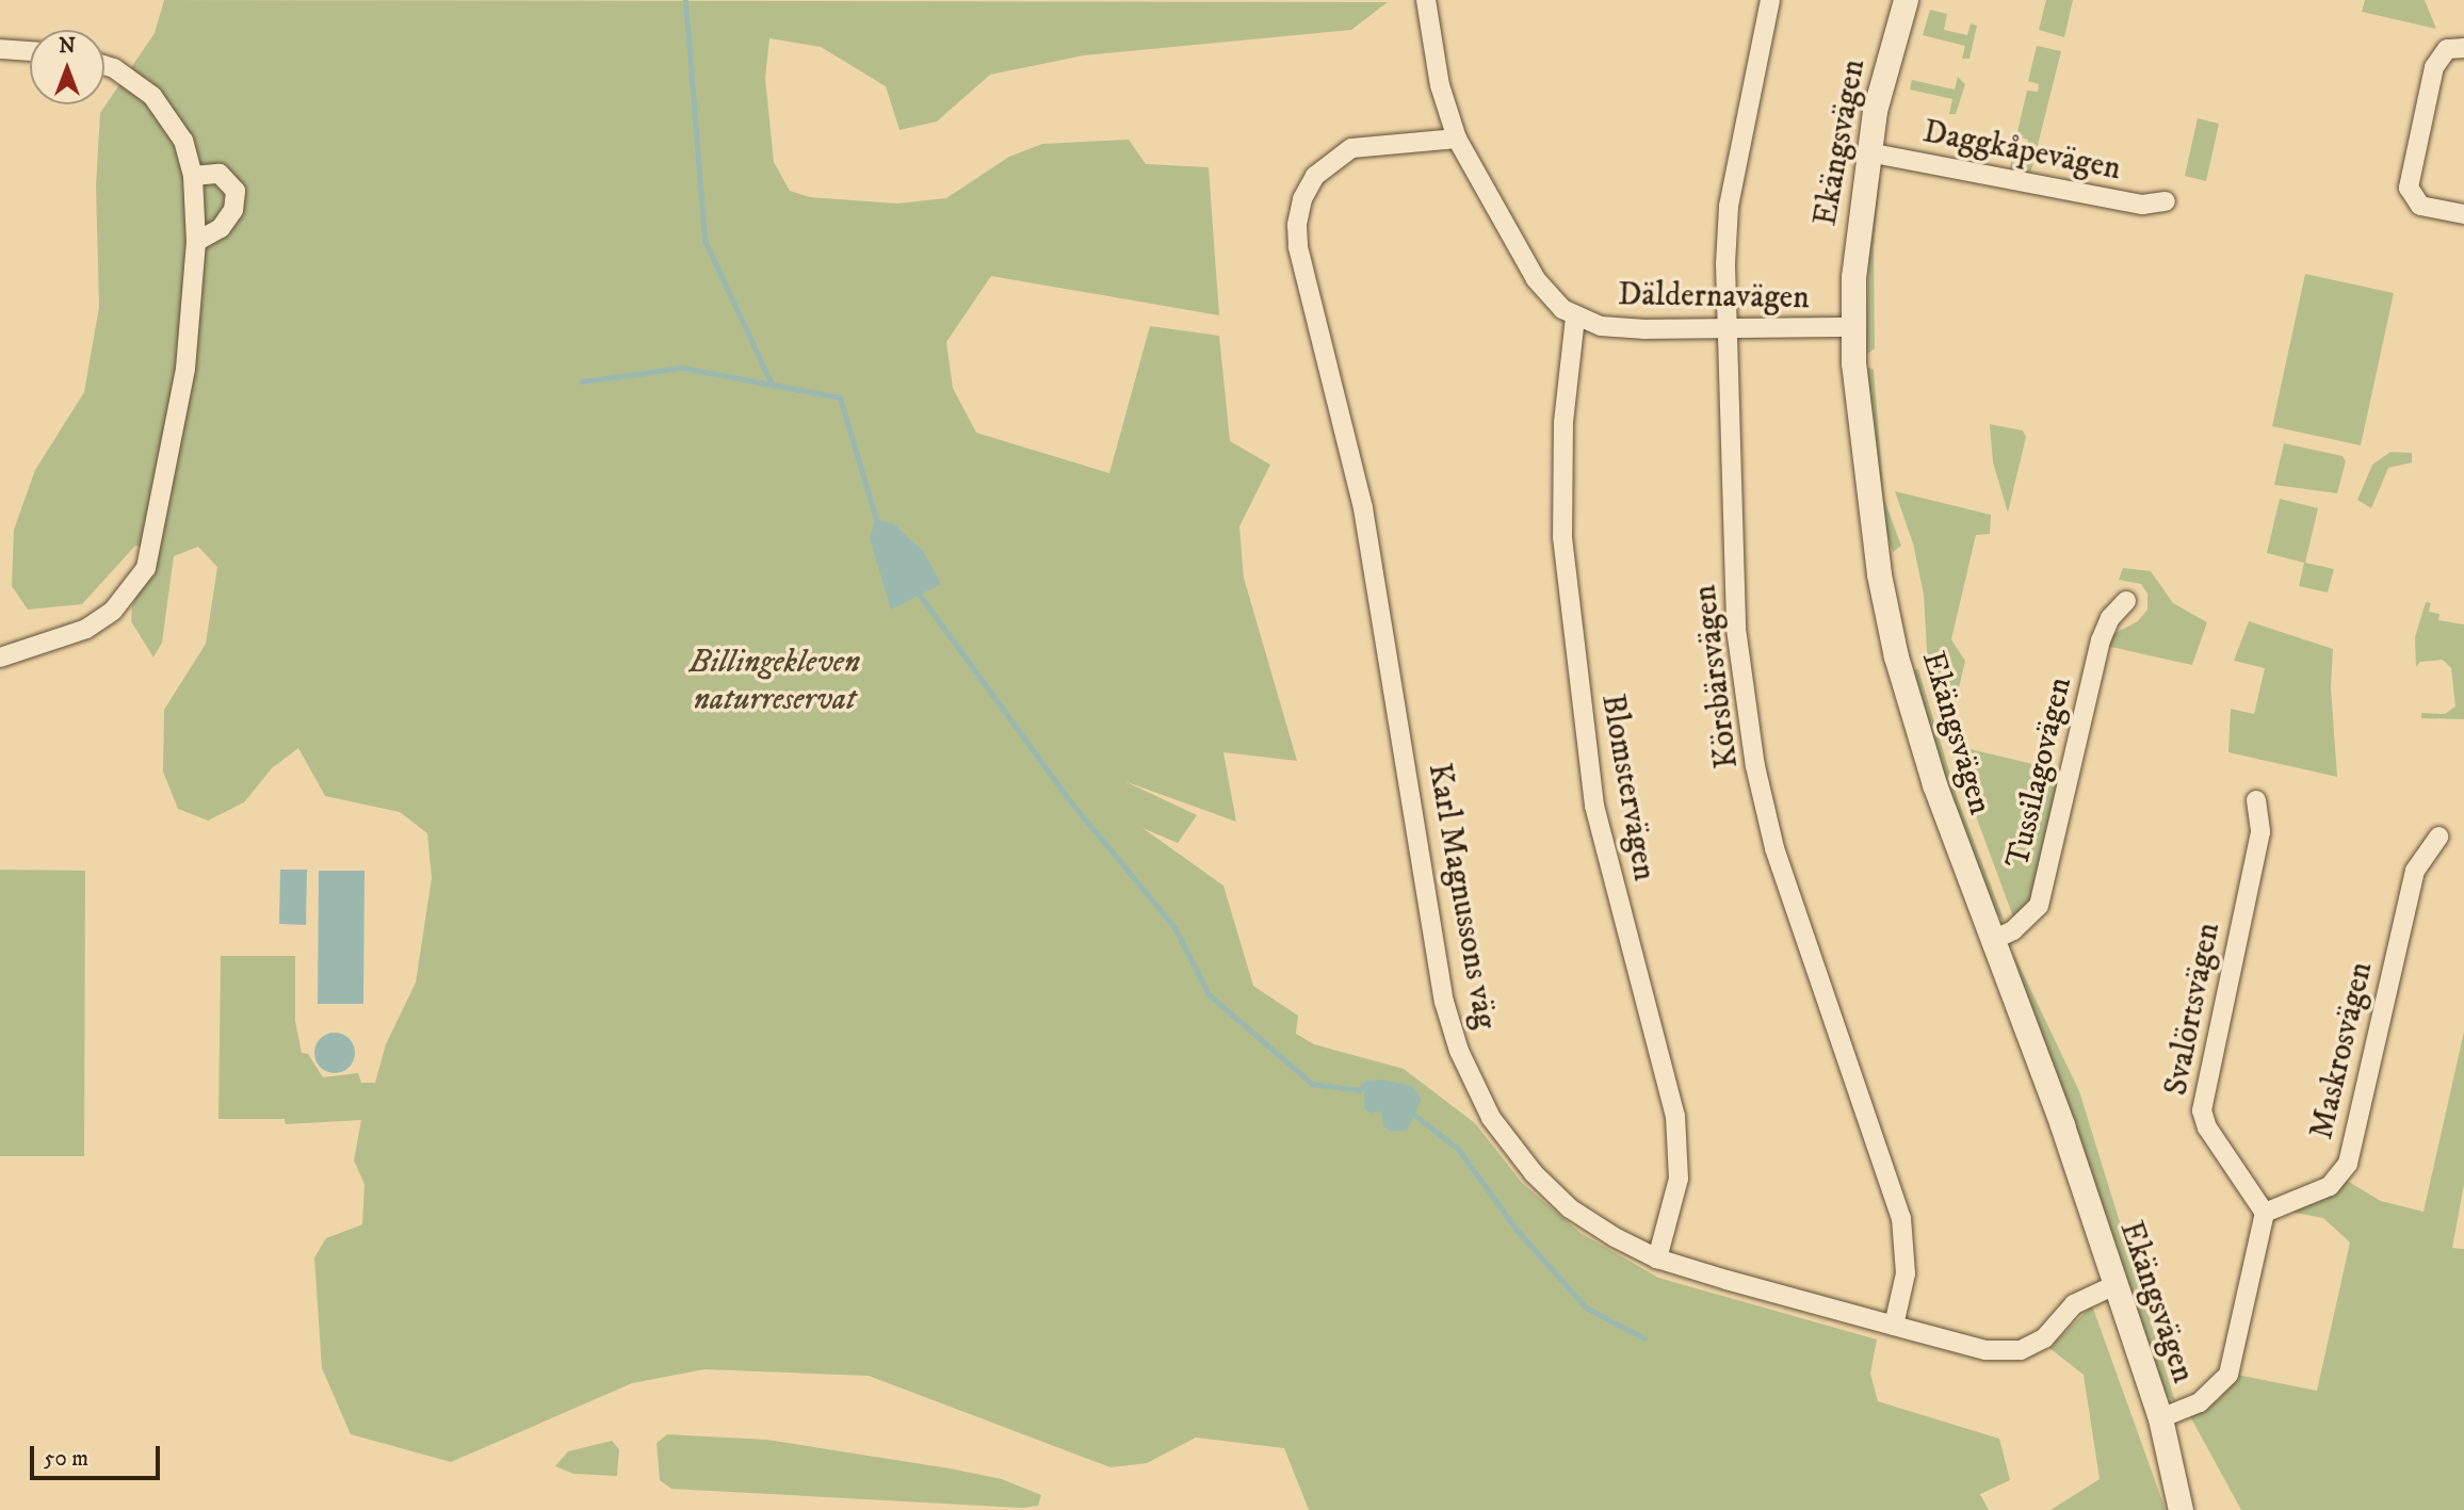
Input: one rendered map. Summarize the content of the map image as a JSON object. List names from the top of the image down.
{
  "streets": {
    "street": [
      "Ekängsvägen",
      "Daggkåpevägen",
      "Däldernavägen",
      "Körsbärsvägen",
      "Tussilagovägen",
      "Blomstervägen",
      "Karl Magnussons väg",
      "Svalörtsvägen",
      "Maskrosvägen"
    ]
  },
  "crossings": [
    ["Ekängsvägen", "Daggkåpevägen"],
    ["Ekängsvägen", "Däldernavägen"],
    ["Ekängsvägen", "Tussilagovägen"],
    ["Ekängsvägen", "Karl Magnussons väg"],
    ["Däldernavägen", "Körsbärsvägen"],
    ["Däldernavägen", "Blomstervägen"],
    ["Däldernavägen", "Karl Magnussons väg"],
    ["Körsbärsvägen", "Karl Magnussons väg"],
    ["Blomstervägen", "Karl Magnussons väg"],
    ["Svalörtsvägen", "Maskrosvägen"]
  ],
  "parks": ["Billingekleven naturreservat"],
  "scale_bar": "50 m",
  "north": "top"
}
